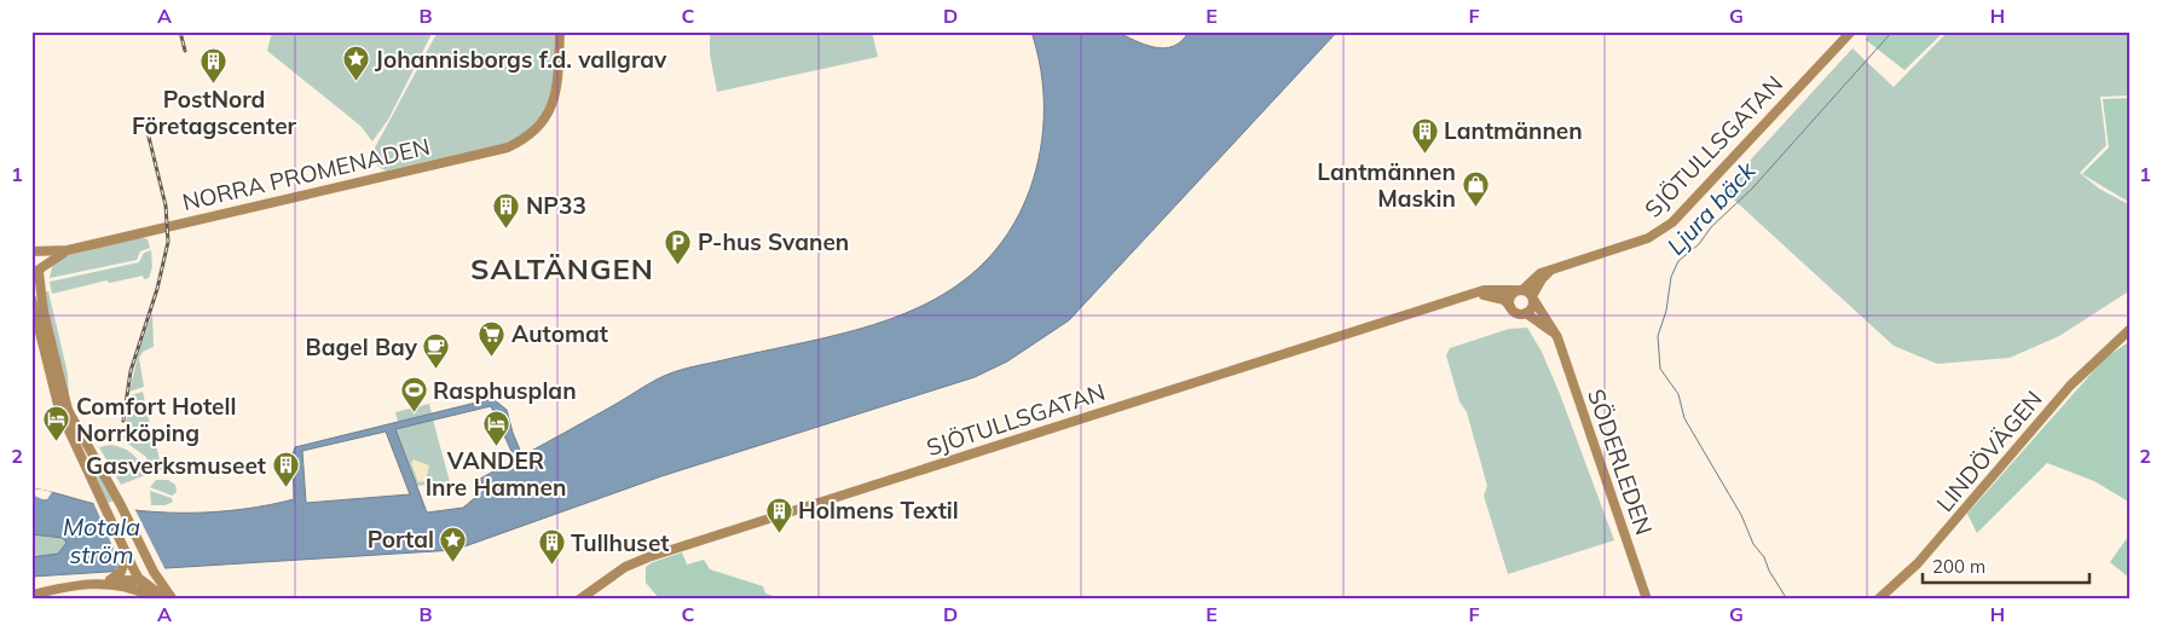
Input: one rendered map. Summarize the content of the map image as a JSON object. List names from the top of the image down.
{
  "streets": {
    "main road": [
      "SJÖTULLSGATAN",
      "NORRA PROMENADEN",
      "LINDÖVÄGEN",
      "SÖDERLEDEN"
    ]
  },
  "crossings": [
    ["SJÖTULLSGATAN", "SÖDERLEDEN"]
  ],
  "districts": ["SALTÄNGEN"],
  "water": ["Ljura bäck", "Motala ström"],
  "places": {
    "place": ["Johannisborgs f.d. vallgrav", "Portal"],
    "building": [
      "PostNord Företagscenter",
      "Lantmännen",
      "NP33",
      "Gasverksmuseet",
      "Holmens Textil",
      "Tullhuset"
    ],
    "shop": ["Lantmännen Maskin"],
    "parking": ["P-hus Svanen"],
    "supermarket": ["Automat"],
    "cafe": ["Bagel Bay"],
    "sports": ["Rasphusplan"],
    "hotel": ["Comfort Hotell Norrköping", "VANDER Inre Hamnen"]
  },
  "scale_bar": "200 m",
  "grid": {
    "columns": [
      "A",
      "B",
      "C",
      "D",
      "E",
      "F",
      "G",
      "H"
    ],
    "rows": ["1", "2"]
  }
}
